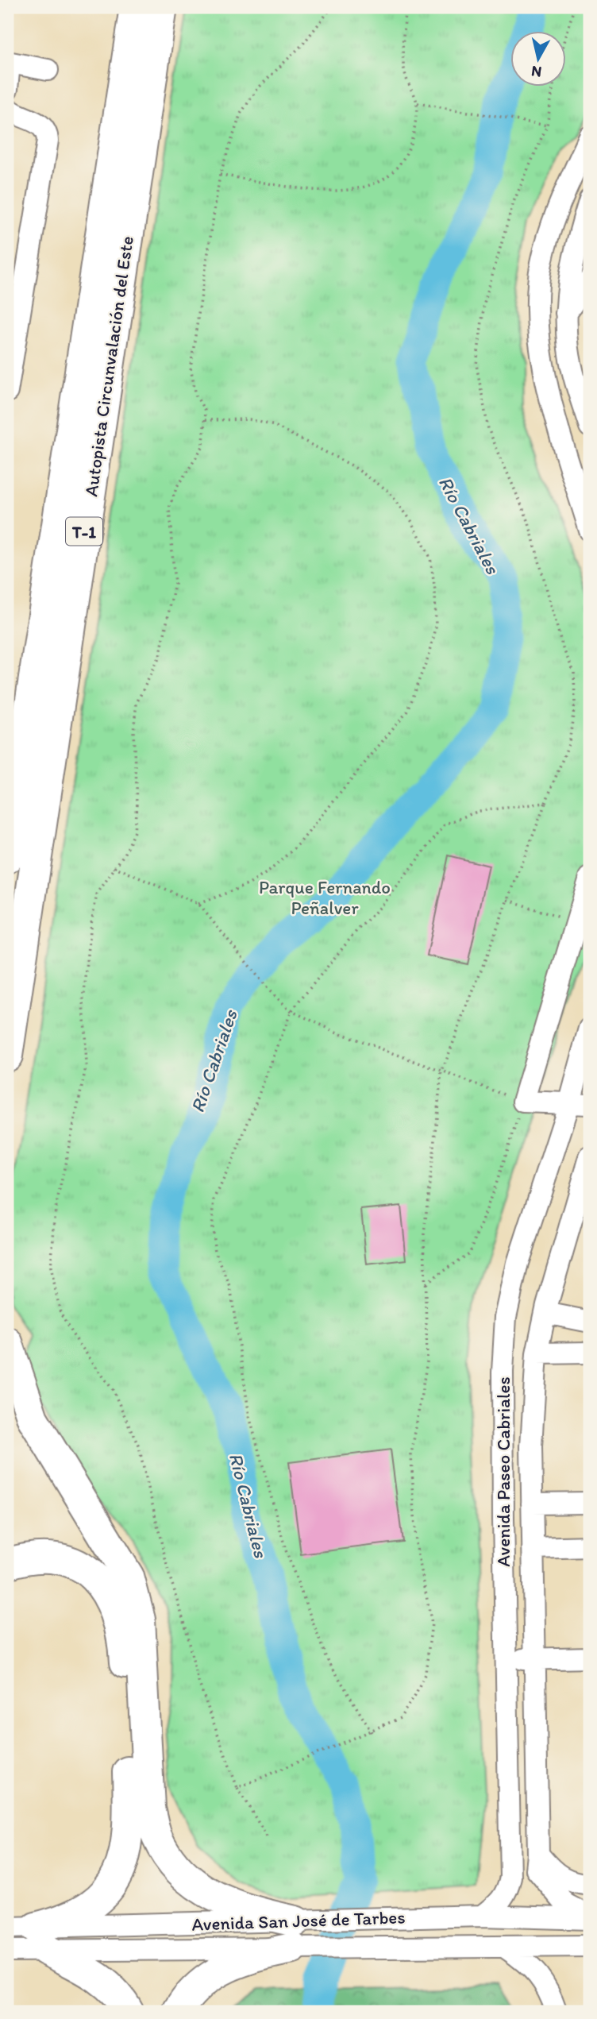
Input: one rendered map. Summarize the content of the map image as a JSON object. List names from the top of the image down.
{
  "streets": {
    "highway": ["Autopista Circunvalación del Este", "T-1"],
    "street": ["Avenida Paseo Cabriales", "Avenida San José de Tarbes"]
  },
  "crossings": [
    ["Avenida Paseo Cabriales", "Avenida San José de Tarbes"]
  ],
  "water": ["Río Cabriales"],
  "parks": ["Parque Fernando Peñalver"],
  "north": "bottom"
}
